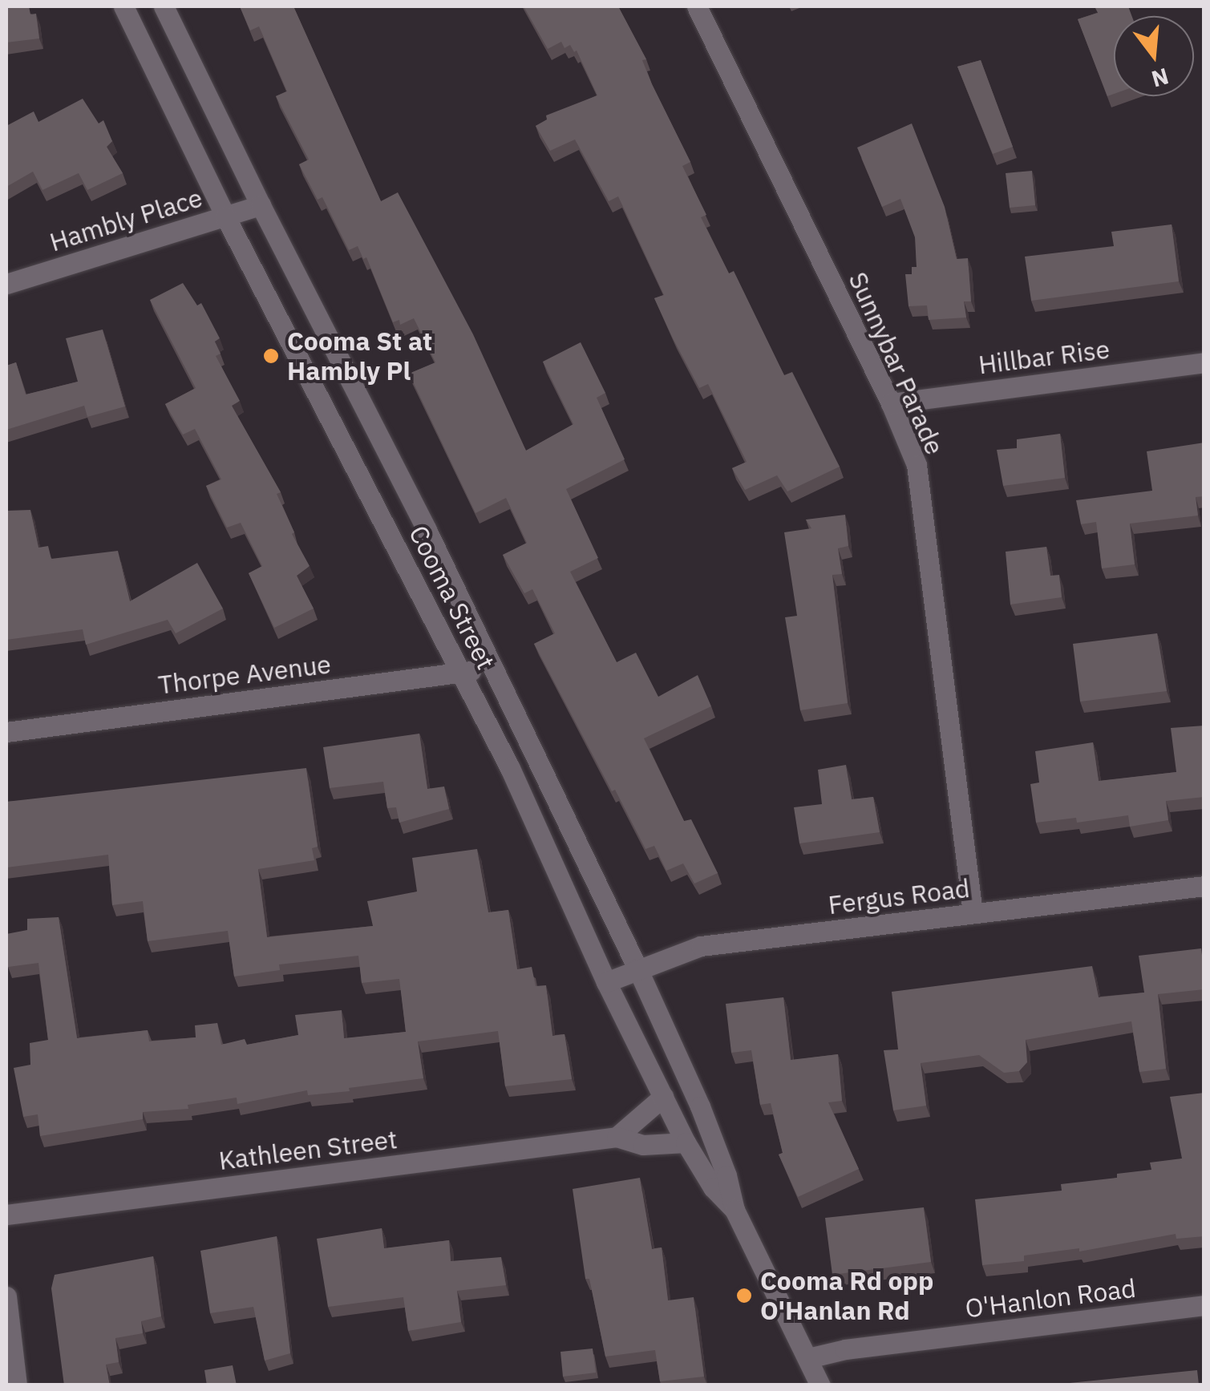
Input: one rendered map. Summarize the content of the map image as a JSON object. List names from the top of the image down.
{
  "streets": {
    "street": [
      "Hambly Place",
      "Hillbar Rise",
      "Sunnybar Parade",
      "Cooma Street",
      "Thorpe Avenue",
      "Fergus Road",
      "Kathleen Street",
      "O'Hanlon Road"
    ]
  },
  "crossings": [
    ["Hambly Place", "Cooma Street"],
    ["Hillbar Rise", "Sunnybar Parade"],
    ["Sunnybar Parade", "Fergus Road"],
    ["Cooma Street", "Thorpe Avenue"],
    ["Cooma Street", "Fergus Road"],
    ["Cooma Street", "Kathleen Street"],
    ["Cooma Street", "O'Hanlon Road"]
  ],
  "places": ["Cooma St at Hambly Pl", "Cooma Rd opp O'Hanlan Rd"],
  "north": "bottom"
}
